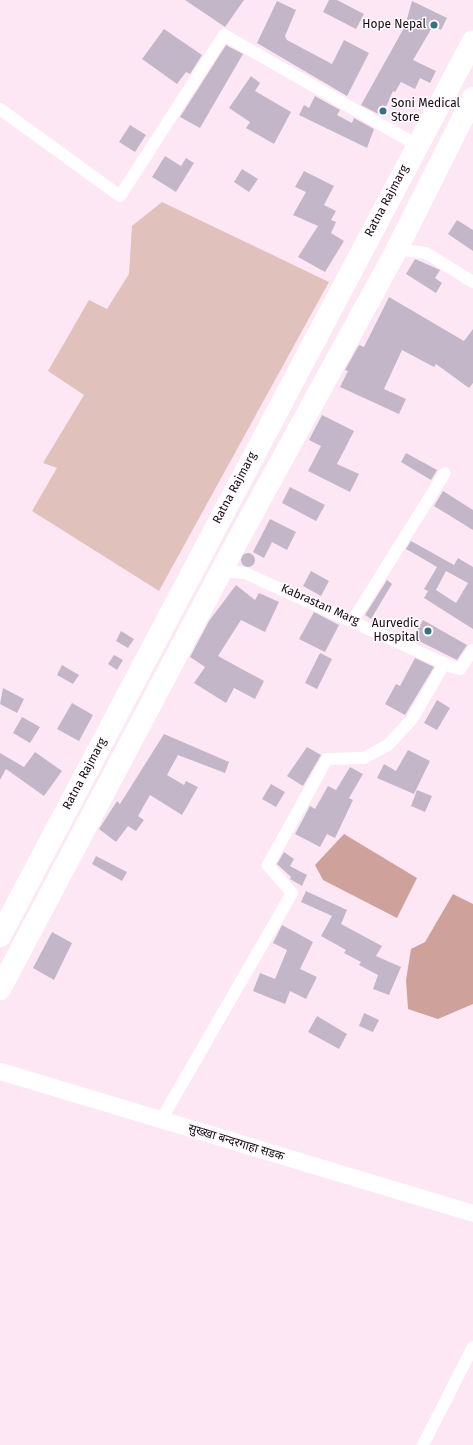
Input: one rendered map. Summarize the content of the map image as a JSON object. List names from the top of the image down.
{
  "streets": {
    "highway": ["Ratna Rajmarg"],
    "street": ["Kabrastan Marg", "सुख्खा बन्दरगाहा सडक"]
  },
  "crossings": [
    ["Ratna Rajmarg", "Kabrastan Marg"]
  ],
  "places": ["Hope Nepal", "Soni Medical Store", "Aurvedic Hospital"]
}
